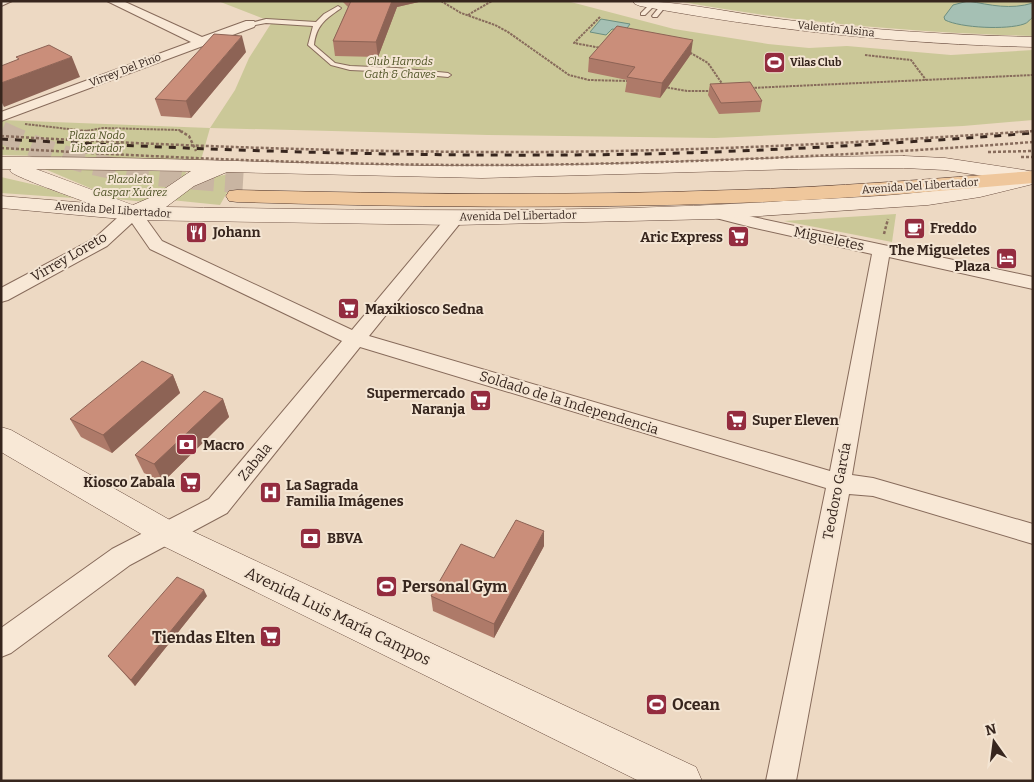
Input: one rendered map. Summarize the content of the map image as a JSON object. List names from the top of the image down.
{
  "streets": {
    "main road": ["Valentín Alsina", "Avenida Del Libertador", "Avenida Luis María Campos"],
    "street": [
      "Virrey Del Pino",
      "Migueletes",
      "Virrey Loreto",
      "Soldado de la Independencia",
      "Zabala",
      "Teodoro García"
    ]
  },
  "crossings": [
    ["Avenida Del Libertador", "Migueletes"],
    ["Avenida Del Libertador", "Virrey Loreto"],
    ["Avenida Del Libertador", "Soldado de la Independencia"],
    ["Avenida Del Libertador", "Zabala"],
    ["Migueletes", "Teodoro García"],
    ["Virrey Loreto", "Soldado de la Independencia"],
    ["Soldado de la Independencia", "Zabala"],
    ["Soldado de la Independencia", "Teodoro García"],
    ["Zabala", "Avenida Luis María Campos"]
  ],
  "parks": ["Club Harrods Gath & Chaves", "Plaza Nodo Libertador", "Plazoleta Gaspar Xuárez"],
  "places": {
    "sports": ["Vilas Club", "Personal Gym", "Ocean"],
    "cafe": ["Freddo"],
    "restaurant": ["Johann"],
    "supermarket": [
      "Aric Express",
      "Maxikiosco Sedna",
      "Supermercado Naranja",
      "Super Eleven",
      "Kiosco Zabala",
      "Tiendas Elten"
    ],
    "hotel": ["The Migueletes Plaza"],
    "bank": ["Macro", "BBVA"],
    "hospital": ["La Sagrada Familia Imágenes"]
  },
  "north": "top"
}
